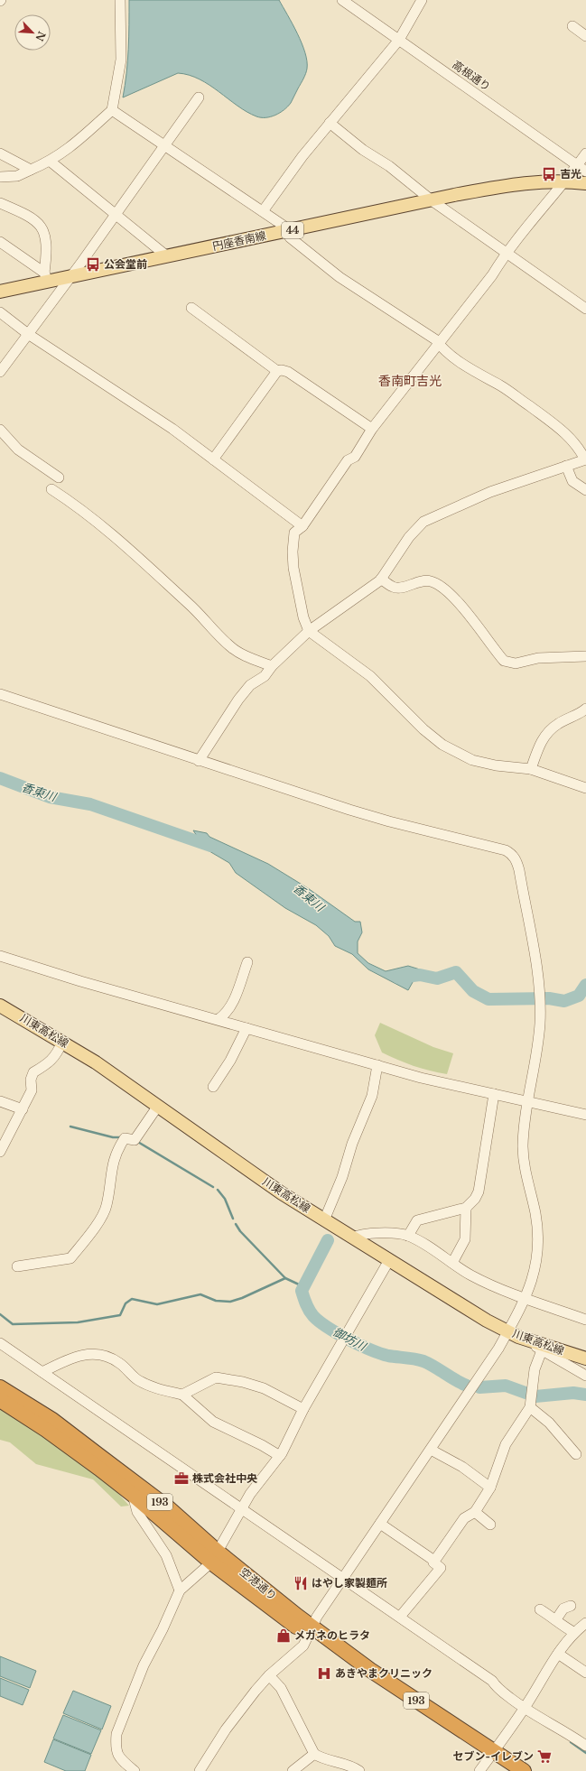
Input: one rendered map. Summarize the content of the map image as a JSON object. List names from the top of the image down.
{
  "streets": {
    "highway": ["193", "空港通り"],
    "main road": ["44", "円座香南線", "川東高松線"],
    "street": ["高根通り"]
  },
  "districts": ["香南町吉光"],
  "water": ["香東川", "御坊川"],
  "places": {
    "bus stop": ["吉光", "公会堂前"],
    "office": ["株式会社中央"],
    "restaurant": ["はやし家製麺所"],
    "shop": ["メガネのヒラタ"],
    "hospital": ["あきやまクリニック"],
    "supermarket": ["セブン-イレブン"]
  },
  "north": "bottom right"
}
